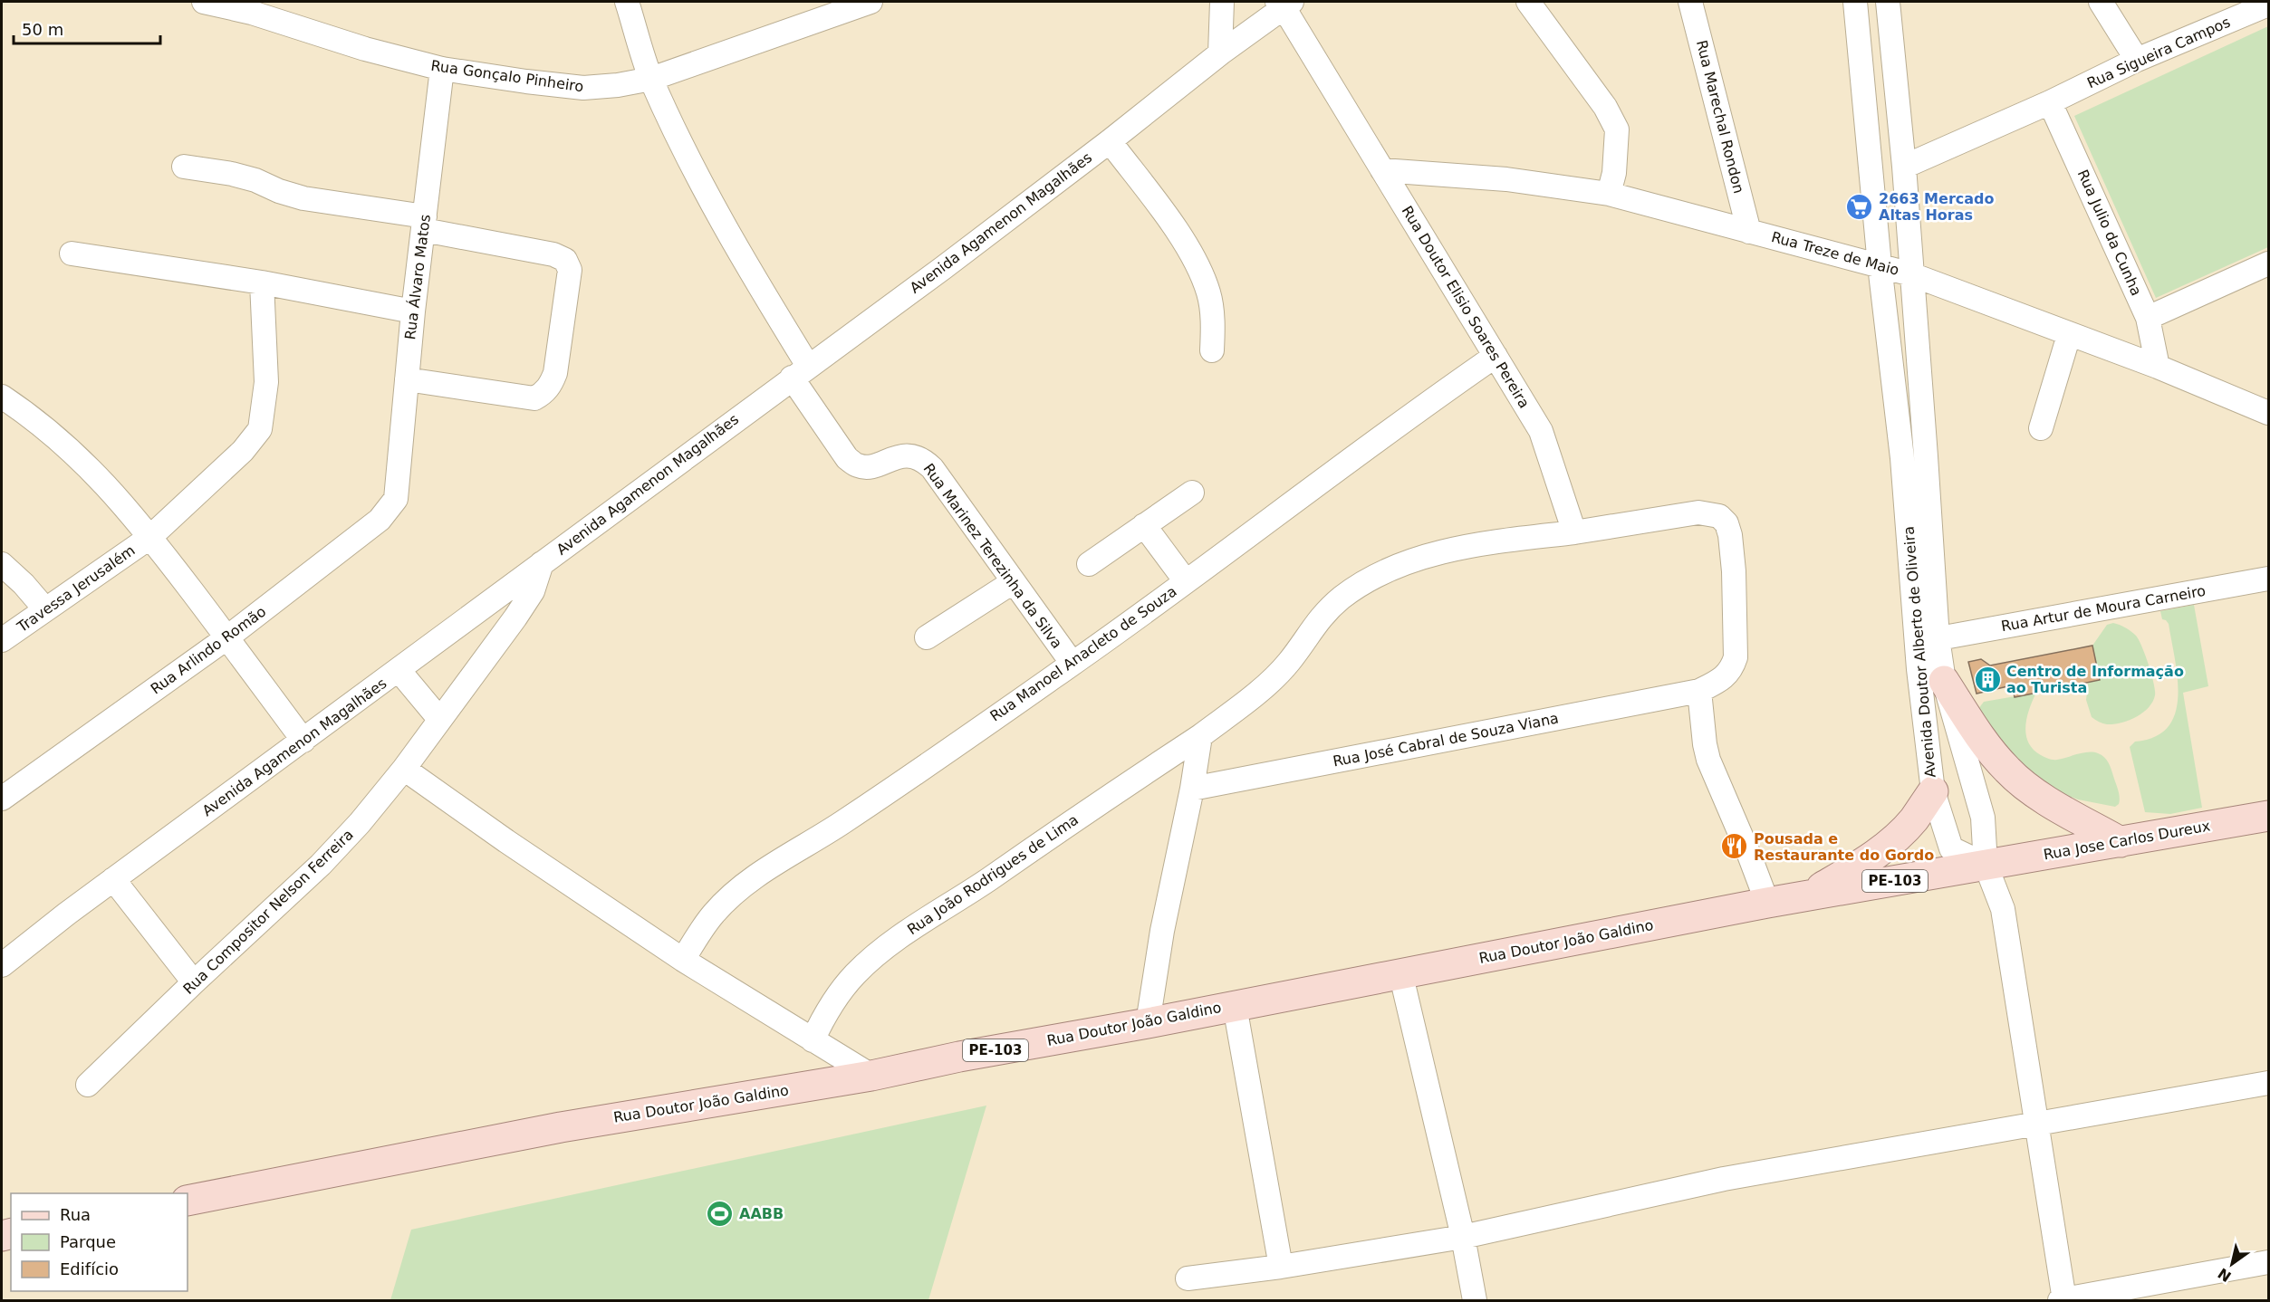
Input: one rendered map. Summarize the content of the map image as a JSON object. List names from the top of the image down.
{
  "streets": {
    "main road": ["Rua Jose Carlos Dureux", "PE-103", "Rua Doutor João Galdino"],
    "street": [
      "Rua Sigueira Campos",
      "Rua Gonçalo Pinheiro",
      "Rua Marechal Rondon",
      "Avenida Agamenon Magalhães",
      "Rua Julio da Cunha",
      "Rua Treze de Maio",
      "Rua Álvaro Matos",
      "Rua Doutor Elisio Soares Pereira",
      "Rua Marinez Terezinha da Silva",
      "Travessa Jerusalém",
      "Rua Artur de Moura Carneiro",
      "Rua Arlindo Romão",
      "Avenida Doutor Alberto de Oliveira",
      "Rua Manoel Anacleto de Souza",
      "Rua José Cabral de Souza Viana",
      "Rua João Rodrigues de Lima",
      "Rua Compositor Nelson Ferreira"
    ]
  },
  "crossings": [
    ["Rua Sigueira Campos", "Rua Julio da Cunha"],
    ["Rua Sigueira Campos", "Avenida Doutor Alberto de Oliveira"],
    ["Rua Gonçalo Pinheiro", "Rua Álvaro Matos"],
    ["Rua Marechal Rondon", "Rua Treze de Maio"],
    ["Avenida Agamenon Magalhães", "Rua Doutor Elisio Soares Pereira"],
    ["Avenida Agamenon Magalhães", "Rua Marinez Terezinha da Silva"],
    ["Avenida Agamenon Magalhães", "Rua Compositor Nelson Ferreira"],
    ["Rua Julio da Cunha", "Rua Treze de Maio"],
    ["Rua Treze de Maio", "Rua Doutor Elisio Soares Pereira"],
    ["Rua Treze de Maio", "Avenida Doutor Alberto de Oliveira"],
    ["Rua Álvaro Matos", "Rua Arlindo Romão"],
    ["Rua Doutor Elisio Soares Pereira", "Rua Manoel Anacleto de Souza"],
    ["Rua Doutor Elisio Soares Pereira", "Rua José Cabral de Souza Viana"],
    ["Rua Doutor Elisio Soares Pereira", "Rua João Rodrigues de Lima"],
    ["Rua Marinez Terezinha da Silva", "Rua Manoel Anacleto de Souza"],
    ["Rua Artur de Moura Carneiro", "Avenida Doutor Alberto de Oliveira"],
    ["Avenida Doutor Alberto de Oliveira", "Rua Jose Carlos Dureux"],
    ["Avenida Doutor Alberto de Oliveira", "Rua Doutor João Galdino"],
    ["Rua José Cabral de Souza Viana", "Rua João Rodrigues de Lima"],
    ["Rua Jose Carlos Dureux", "Rua Doutor João Galdino"]
  ],
  "places": {
    "supermarket": ["2663 Mercado Altas Horas"],
    "building": ["Centro de Informação ao Turista"],
    "restaurant": ["Pousada e Restaurante do Gordo"],
    "sports": ["AABB"]
  },
  "legend": ["Rua", "Parque", "Edifício"],
  "scale_bar": "50 m",
  "north": "bottom left"
}
